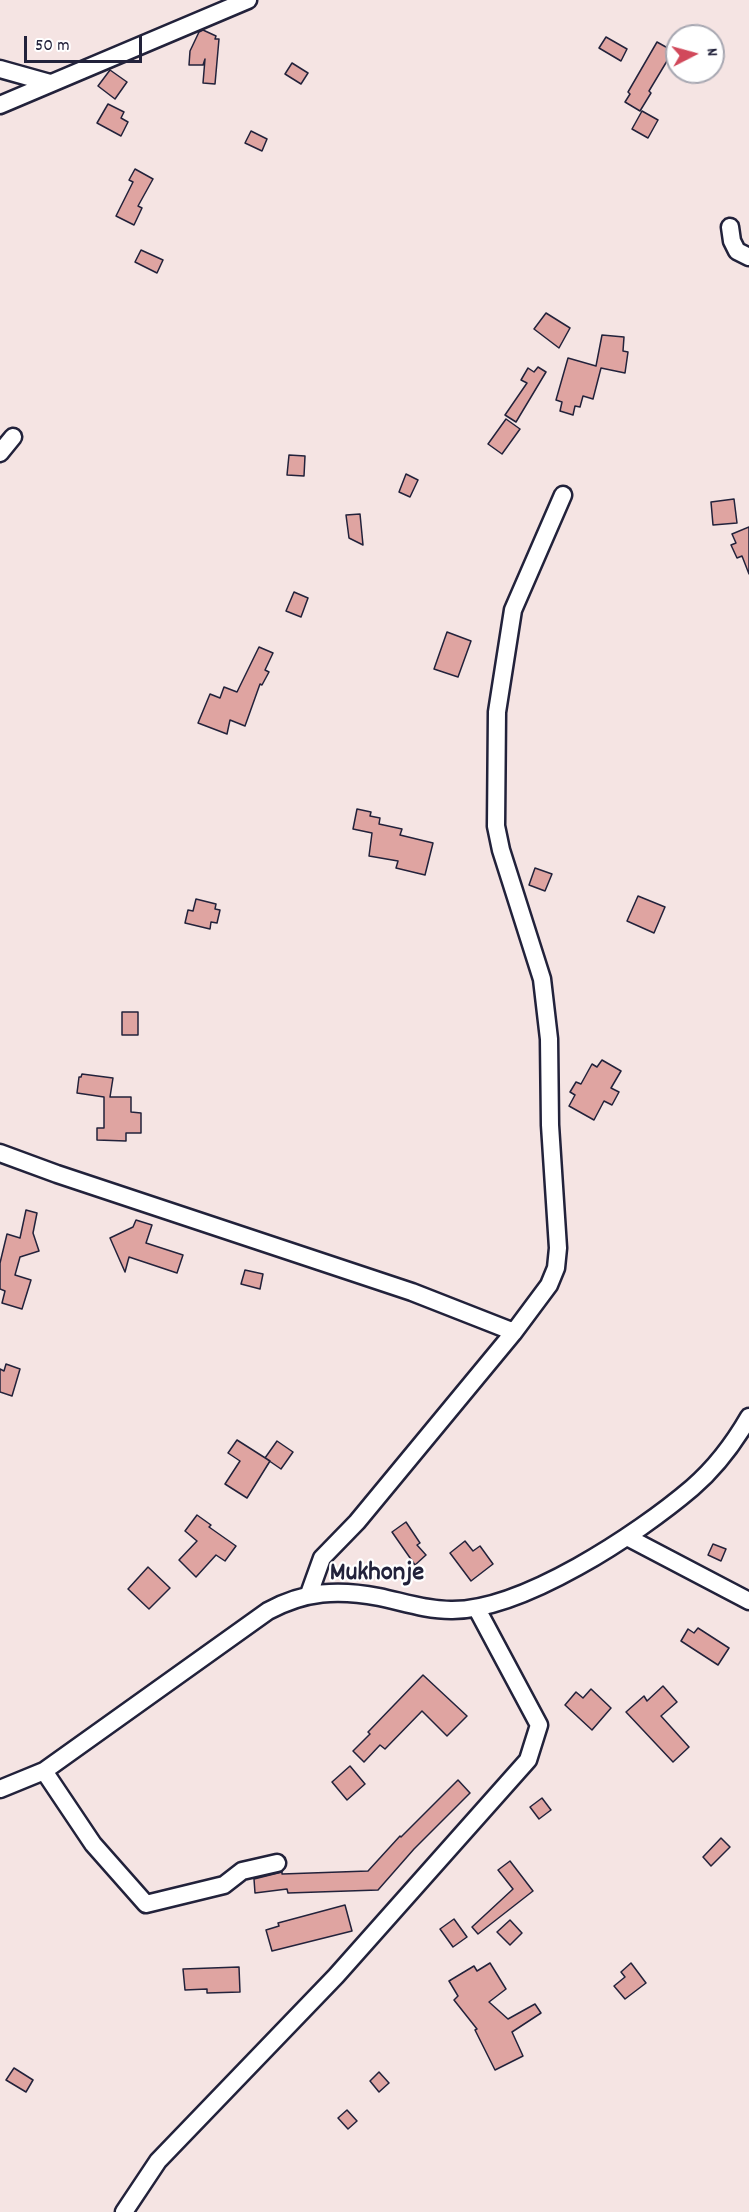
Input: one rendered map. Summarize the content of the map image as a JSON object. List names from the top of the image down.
{
  "districts": ["Mukhonje"],
  "scale_bar": "50 m",
  "north": "right"
}
